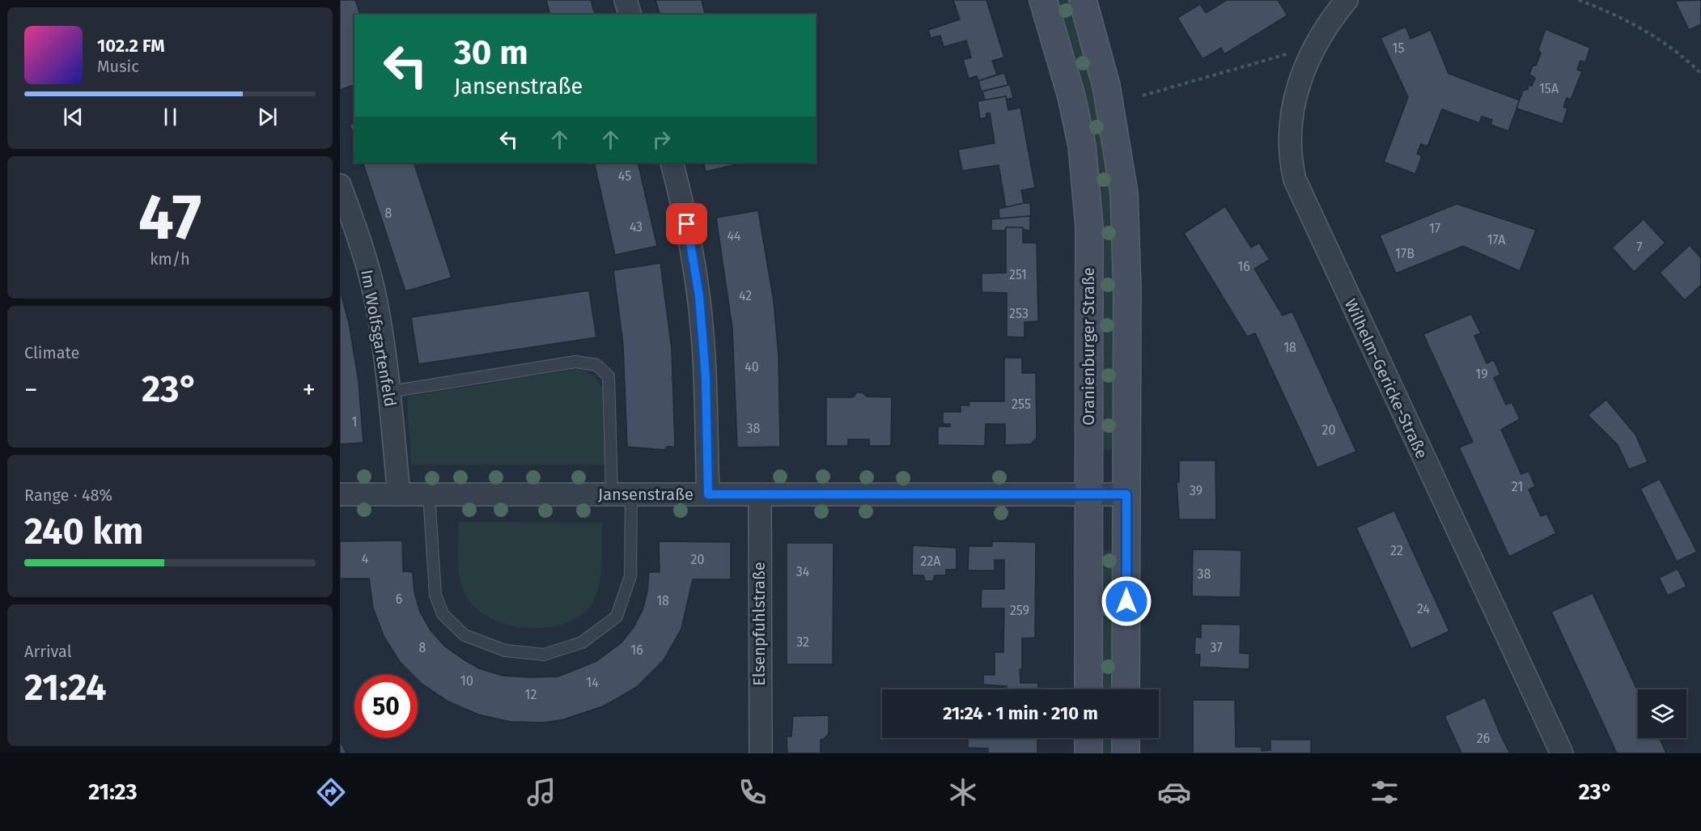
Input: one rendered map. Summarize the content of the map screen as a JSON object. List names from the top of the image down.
{
  "streets": {
    "main road": ["Oranienburger Straße"],
    "street": [
      "Im Wolfsgartenfeld",
      "Wilhelm-Gericke-Straße",
      "Jansenstraße",
      "Elsenpfuhlstraße"
    ]
  },
  "crossings": [
    ["Im Wolfsgartenfeld", "Jansenstraße"],
    ["Oranienburger Straße", "Jansenstraße"],
    ["Jansenstraße", "Elsenpfuhlstraße"]
  ],
  "house_numbers": [
    "15",
    "15A",
    "45",
    "8",
    "43",
    "17",
    "44",
    "17A",
    "7",
    "17B",
    "16",
    "251",
    "42",
    "253",
    "18",
    "40",
    "19",
    "255",
    "1",
    "38",
    "20",
    "21",
    "39",
    "22",
    "4",
    "20",
    "22A",
    "34",
    "38",
    "6",
    "18",
    "24",
    "259",
    "32",
    "8",
    "37",
    "16",
    "10",
    "14",
    "12",
    "26"
  ],
  "page": {
    "turn": ["30 m", "Jansenstraße"],
    "song": ["102.2 FM", "Music"],
    "tile": [
      ["47", "km/h"],
      "Climate",
      ["Range · 48%", "240 km"],
      ["Arrival", "21:24"]
    ],
    "heat": ["−", "23°", "+"],
    "limit": "50",
    "trip": "21:24 · 1 min · 210 m",
    "tabs": ["21:23", "23°"]
  }
}
